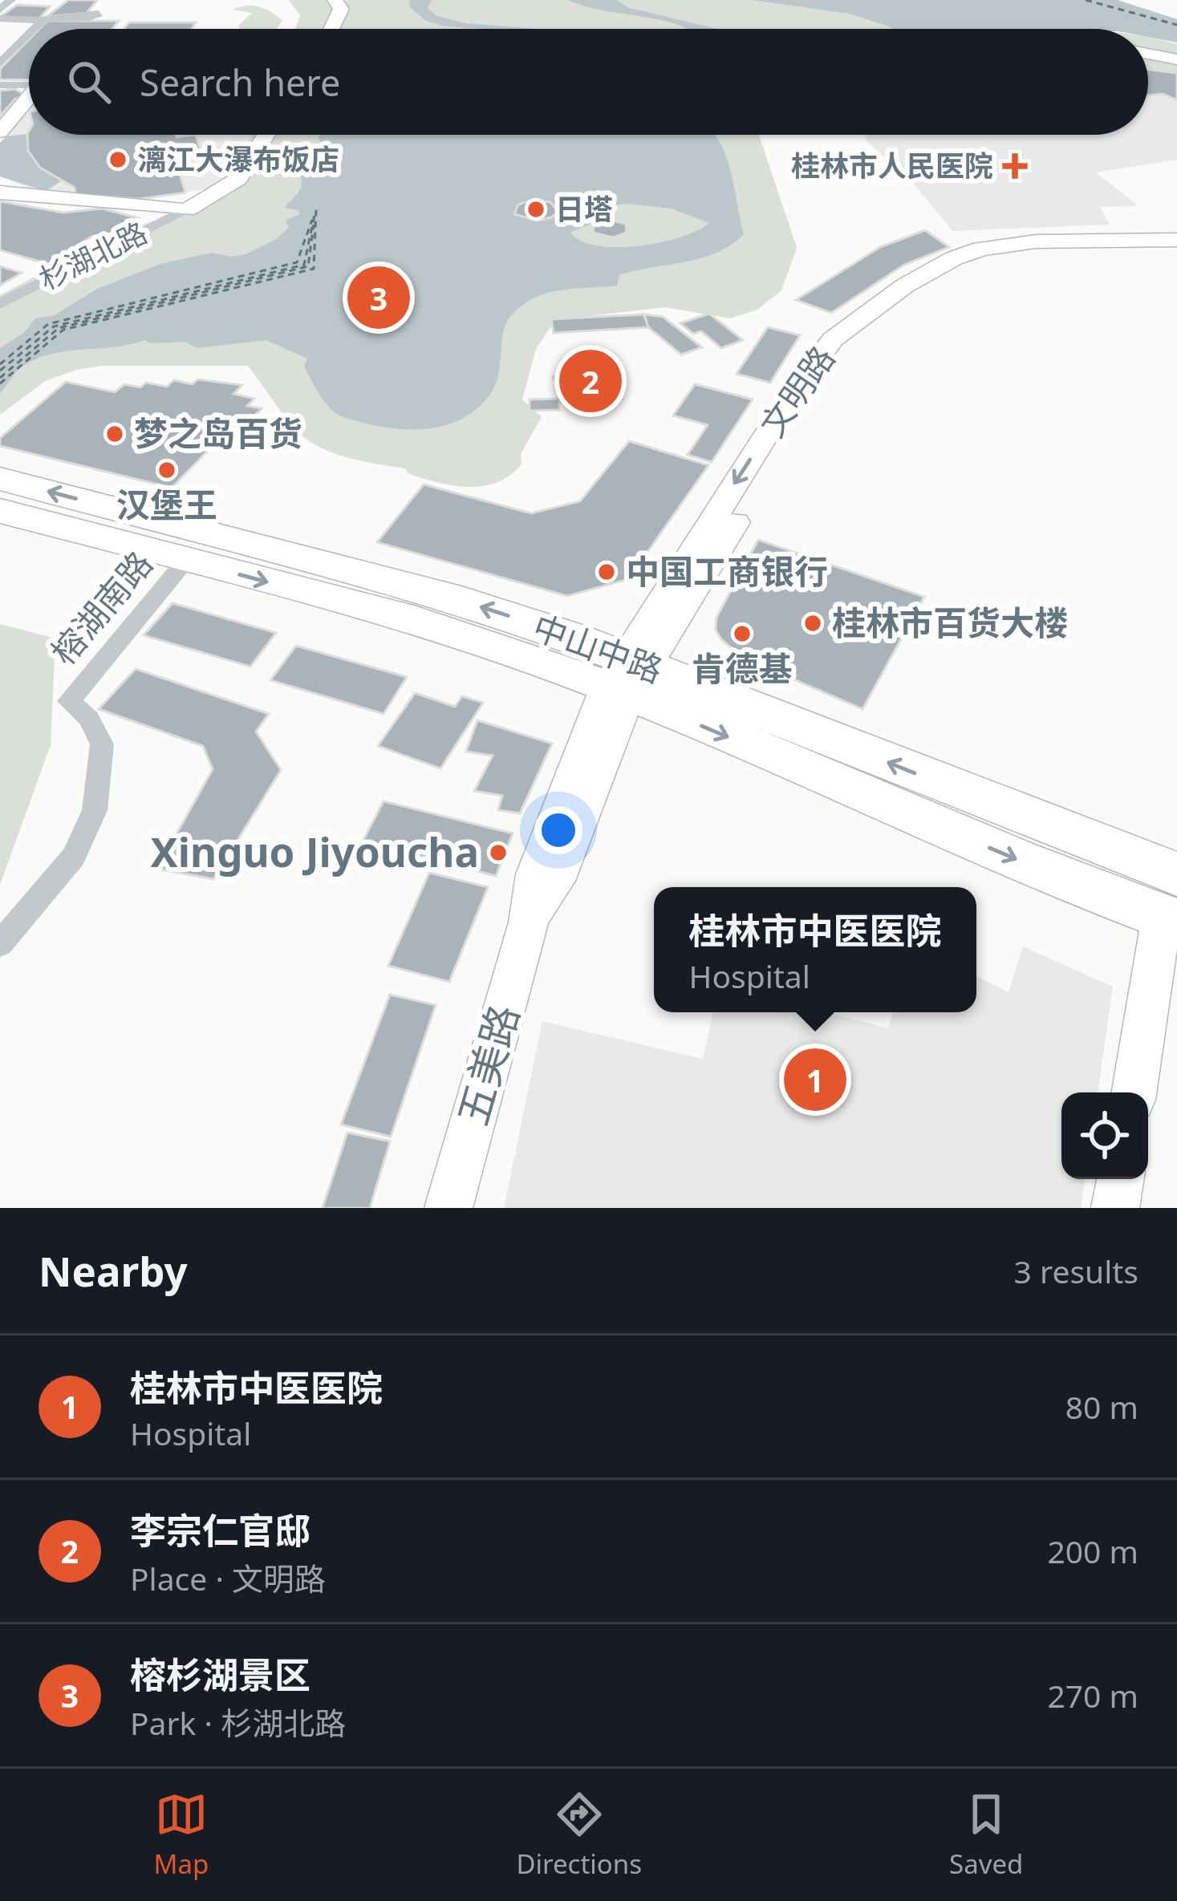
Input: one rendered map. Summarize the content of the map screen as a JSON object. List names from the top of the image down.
{
  "streets": {
    "highway": ["中山中路"],
    "street": [
      "杉湖北路",
      "文明路",
      "榕湖南路",
      "五美路"
    ]
  },
  "crossings": [
    ["文明路", "中山中路"],
    ["文明路", "五美路"],
    ["榕湖南路", "中山中路"],
    ["中山中路", "五美路"]
  ],
  "places": {
    "other": [
      "漓江大瀑布饭店",
      "日塔",
      "梦之岛百货",
      "汉堡王",
      "中国工商银行",
      "桂林市百货大楼",
      "肯德基",
      "Xinguo Jiyoucha"
    ],
    "health": ["桂林市人民医院"]
  },
  "page": {
    "search": "Search here",
    "pins": ["3", "2", "1"],
    "popup": ["桂林市中医医院", "Hospital"],
    "heading": ["Nearby", "3 results"],
    "list": [
      {
        "mark": "1",
        "name": "桂林市中医医院",
        "note": "Hospital",
        "value": "80 m"
      },
      {
        "mark": "2",
        "name": "李宗仁官邸",
        "note": "Place · 文明路",
        "value": "200 m"
      },
      {
        "mark": "3",
        "name": "榕杉湖景区",
        "note": "Park · 杉湖北路",
        "value": "270 m"
      }
    ],
    "nav": ["Map", "Directions", "Saved"]
  }
}
